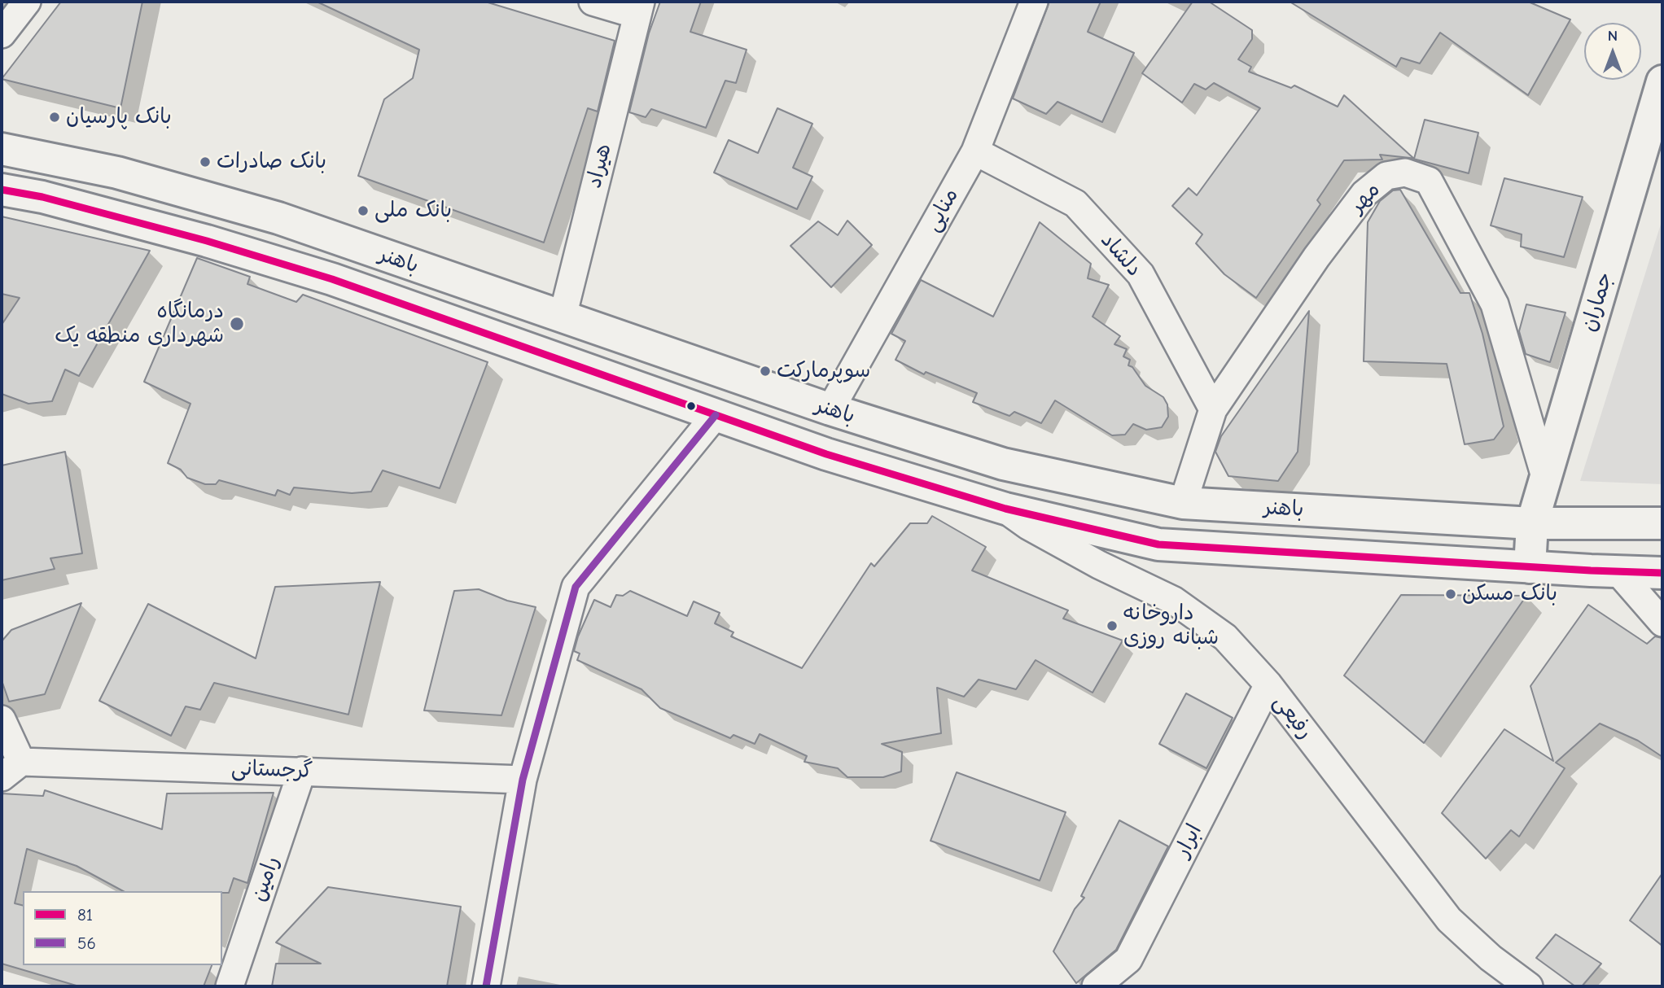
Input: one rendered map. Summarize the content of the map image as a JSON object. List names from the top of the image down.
{
  "streets": {
    "main road": ["باهنر", "جماران"],
    "street": [
      "هیراد",
      "مهر",
      "منایی",
      "دلشاد",
      "رفیعی",
      "گرجستانی",
      "ابرار",
      "رامین"
    ]
  },
  "crossings": [
    ["هیراد", "باهنر"],
    ["مهر", "دلشاد"],
    ["مهر", "باهنر"],
    ["مهر", "جماران"],
    ["منایی", "دلشاد"],
    ["منایی", "باهنر"],
    ["باهنر", "جماران"],
    ["باهنر", "رفیعی"],
    ["رفیعی", "ابرار"],
    ["گرجستانی", "رامین"]
  ],
  "places": [
    "بانک پارسیان",
    "بانک صادرات",
    "بانک ملی",
    "درمانگاه شهرداری منطقه یک",
    "سوپرمارکت",
    "بانک مسکن",
    "داروخانه شبانه روزی"
  ],
  "lines": ["transit line 81", "transit line 56"],
  "legend": ["81", "56"],
  "north": "top"
}
